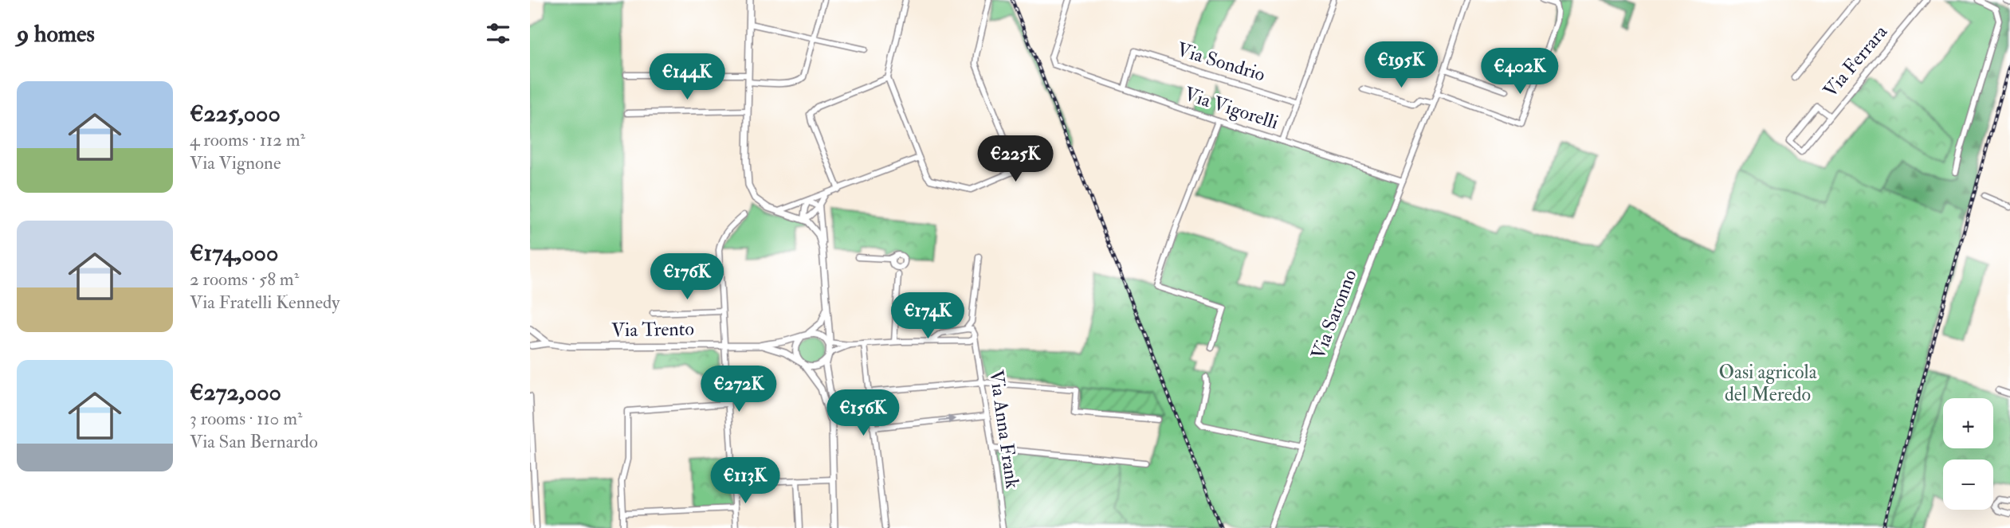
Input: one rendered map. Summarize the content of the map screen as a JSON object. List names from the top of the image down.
{
  "streets": {
    "street": [
      "Via Ferrara",
      "Via Sondrio",
      "Via Vigorelli",
      "Via Saronno",
      "Via Trento",
      "Via Anna Frank"
    ]
  },
  "crossings": [
    ["Via Sondrio", "Via Vigorelli"],
    ["Via Vigorelli", "Via Saronno"]
  ],
  "parks": ["Oasi agricola del Meredo"],
  "page": {
    "heading": "9 homes",
    "price": [
      "€195K",
      "€402K",
      "€144K",
      "€225K",
      "€176K",
      "€174K",
      "€272K",
      "€156K",
      "€113K"
    ],
    "list": [
      {
        "name": "€225,000",
        "note": "4 rooms · 112 m² · Via Vignone"
      },
      {
        "name": "€174,000",
        "note": "2 rooms · 58 m² · Via Fratelli Kennedy"
      },
      {
        "name": "€272,000",
        "note": "3 rooms · 110 m² · Via San Bernardo"
      }
    ],
    "map_buttons": ["+", "−"]
  }
}
